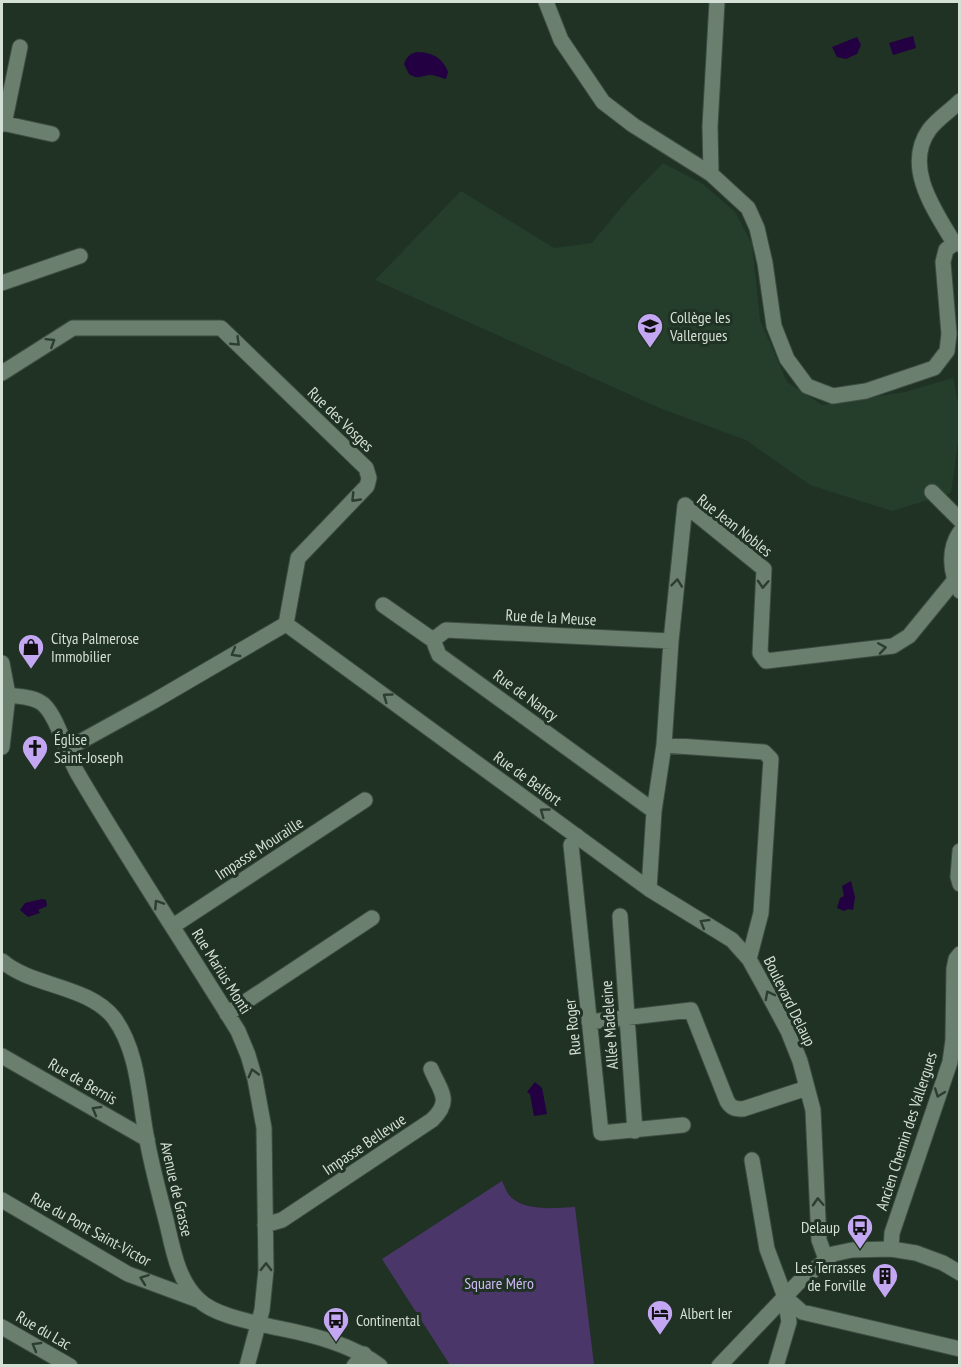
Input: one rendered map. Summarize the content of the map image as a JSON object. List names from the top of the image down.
{
  "streets": {
    "street": [
      "Rue des Vosges",
      "Rue Jean Nobles",
      "Rue de la Meuse",
      "Rue de Nancy",
      "Rue de Belfort",
      "Impasse Mouraille",
      "Rue Marius Monti",
      "Boulevard Delaup",
      "Allée Madeleine",
      "Rue Roger",
      "Rue de Bernis",
      "Ancien Chemin des Vallergues",
      "Impasse Bellevue",
      "Avenue de Grasse",
      "Rue du Pont Saint-Victor",
      "Rue du Lac"
    ]
  },
  "crossings": [
    ["Rue des Vosges", "Rue de Belfort"],
    ["Rue Jean Nobles", "Rue de la Meuse"],
    ["Rue Jean Nobles", "Rue de Nancy"],
    ["Rue Jean Nobles", "Rue de Belfort"],
    ["Rue Jean Nobles", "Boulevard Delaup"],
    ["Rue de la Meuse", "Rue de Nancy"],
    ["Rue de Belfort", "Boulevard Delaup"],
    ["Rue de Belfort", "Rue Roger"],
    ["Impasse Mouraille", "Rue Marius Monti"],
    ["Rue Marius Monti", "Impasse Bellevue"],
    ["Allée Madeleine", "Rue Roger"],
    ["Rue de Bernis", "Avenue de Grasse"],
    ["Avenue de Grasse", "Rue du Pont Saint-Victor"]
  ],
  "one_way": [
    "Rue de Belfort",
    "Rue Marius Monti",
    "Rue de Bernis",
    "Ancien Chemin des Vallergues",
    "Rue du Pont Saint-Victor",
    "Rue du Lac"
  ],
  "parks": ["Square Méro"],
  "places": {
    "school or university": ["Collège les Vallergues"],
    "shop": ["Citya Palmerose Immobilier"],
    "church": ["Église Saint-Joseph"],
    "bus stop": ["Delaup", "Continental"],
    "building": ["Les Terrasses de Forville"],
    "hotel": ["Albert Ier"]
  }
}
